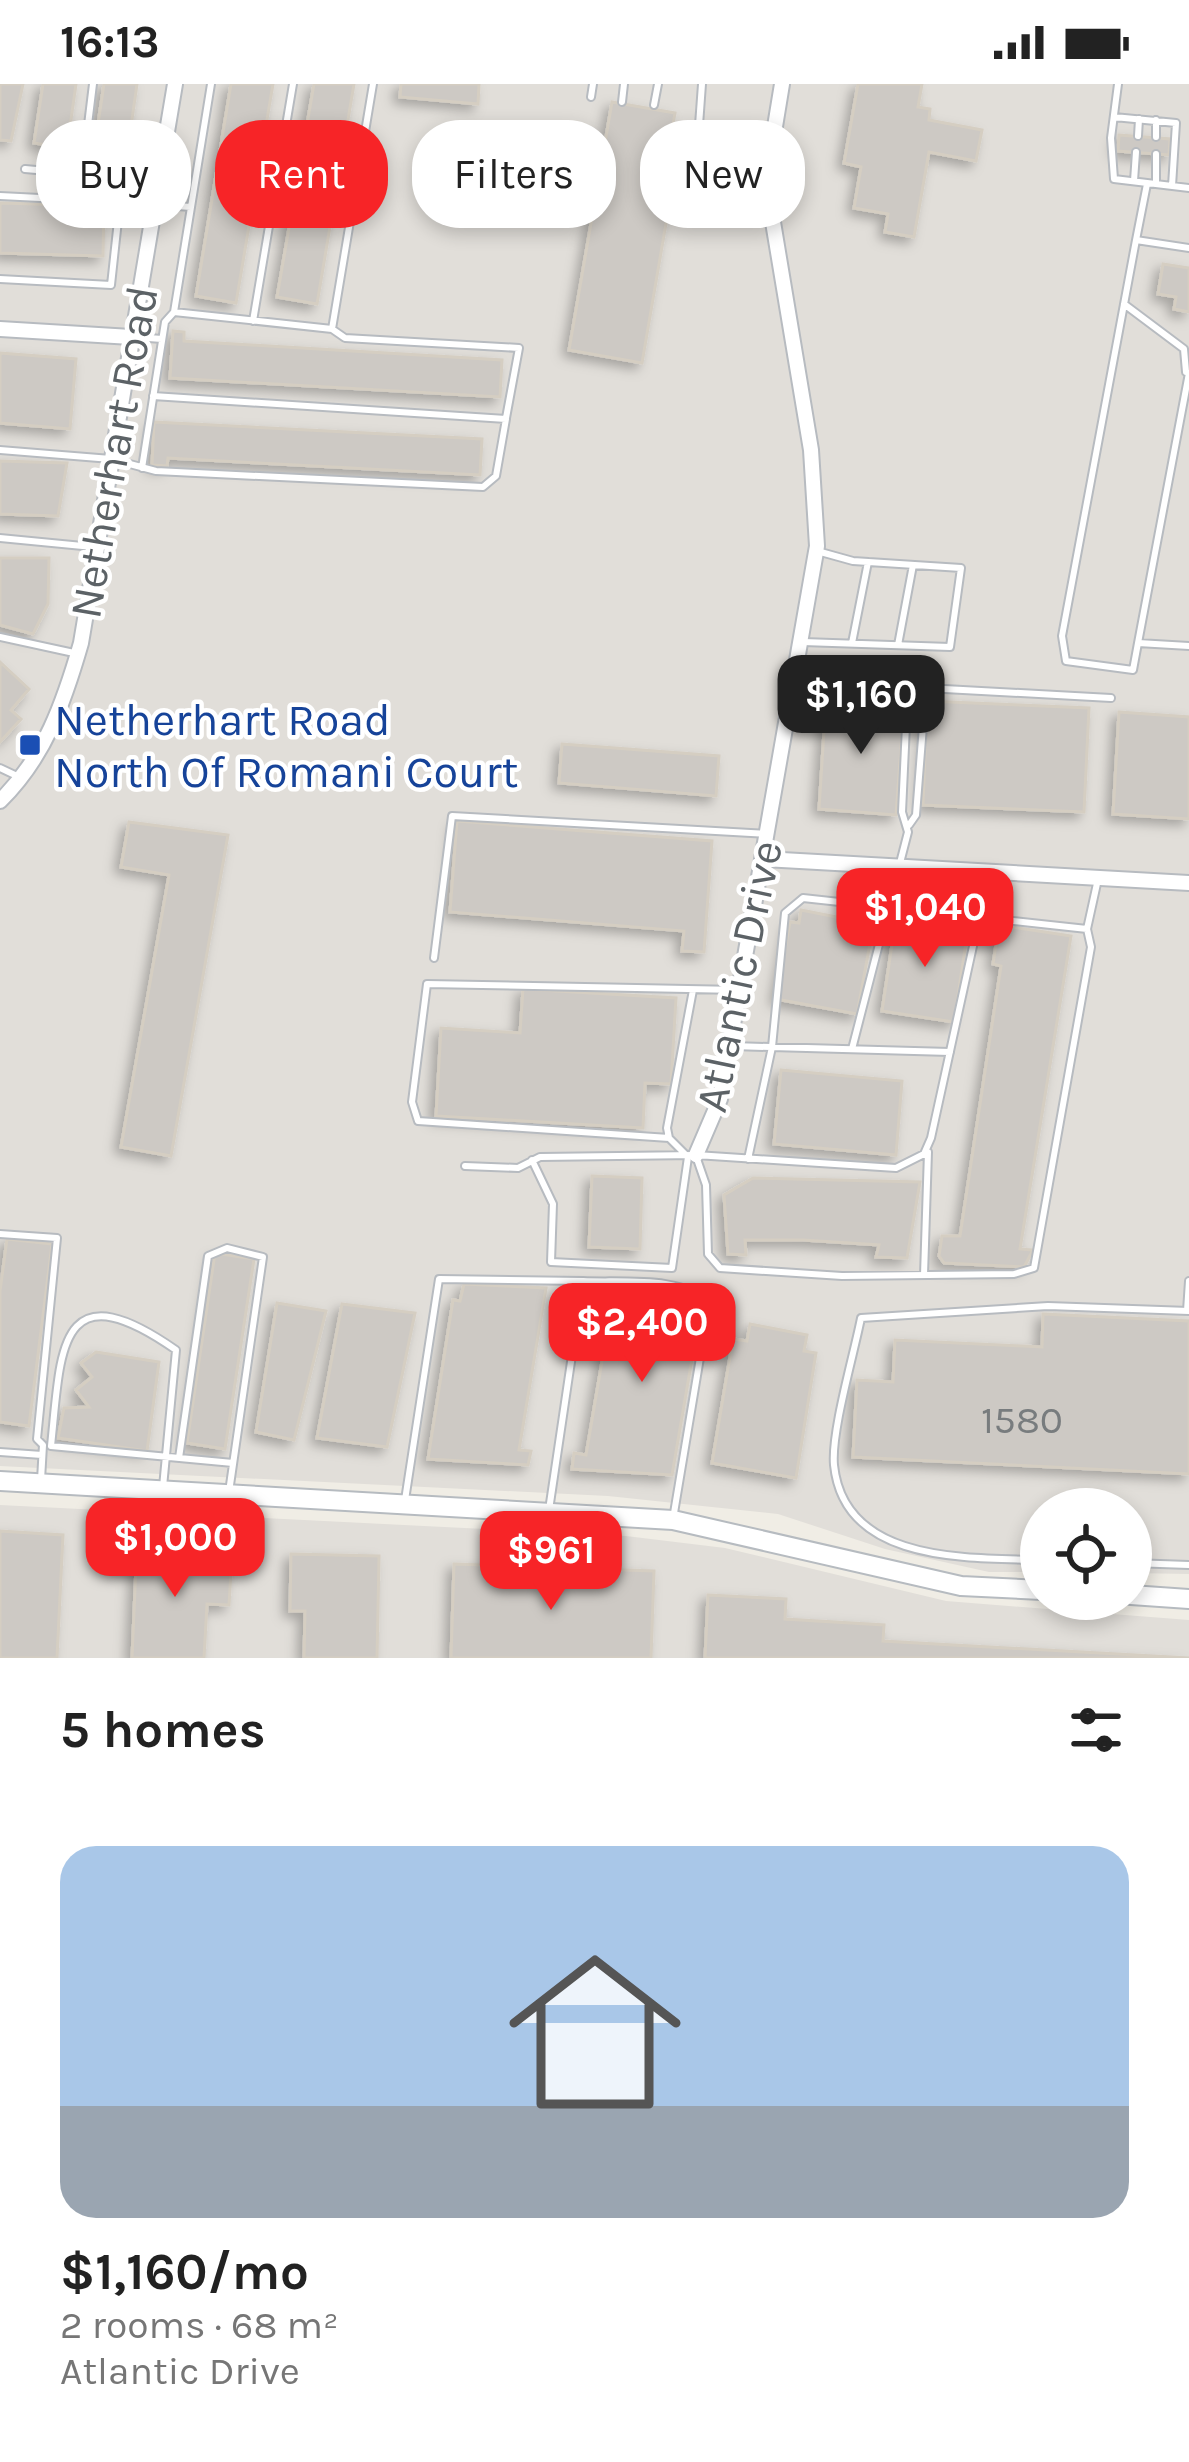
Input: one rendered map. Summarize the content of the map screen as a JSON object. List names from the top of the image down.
{
  "streets": {
    "street": ["Netherhart Road", "Atlantic Drive"]
  },
  "places": {
    "transit": ["Netherhart Road North Of Romani Court"]
  },
  "house_numbers": ["1580"],
  "page": {
    "status": "16:13",
    "chip": [
      "Buy",
      "Rent",
      "Filters",
      "New"
    ],
    "price": [
      "$1,160",
      "$1,040",
      "$2,400",
      "$1,000",
      "$961"
    ],
    "heading": "5 homes",
    "list": [
      {
        "name": "$1,160/mo",
        "note": "2 rooms · 68 m² · Atlantic Drive"
      }
    ]
  }
}
